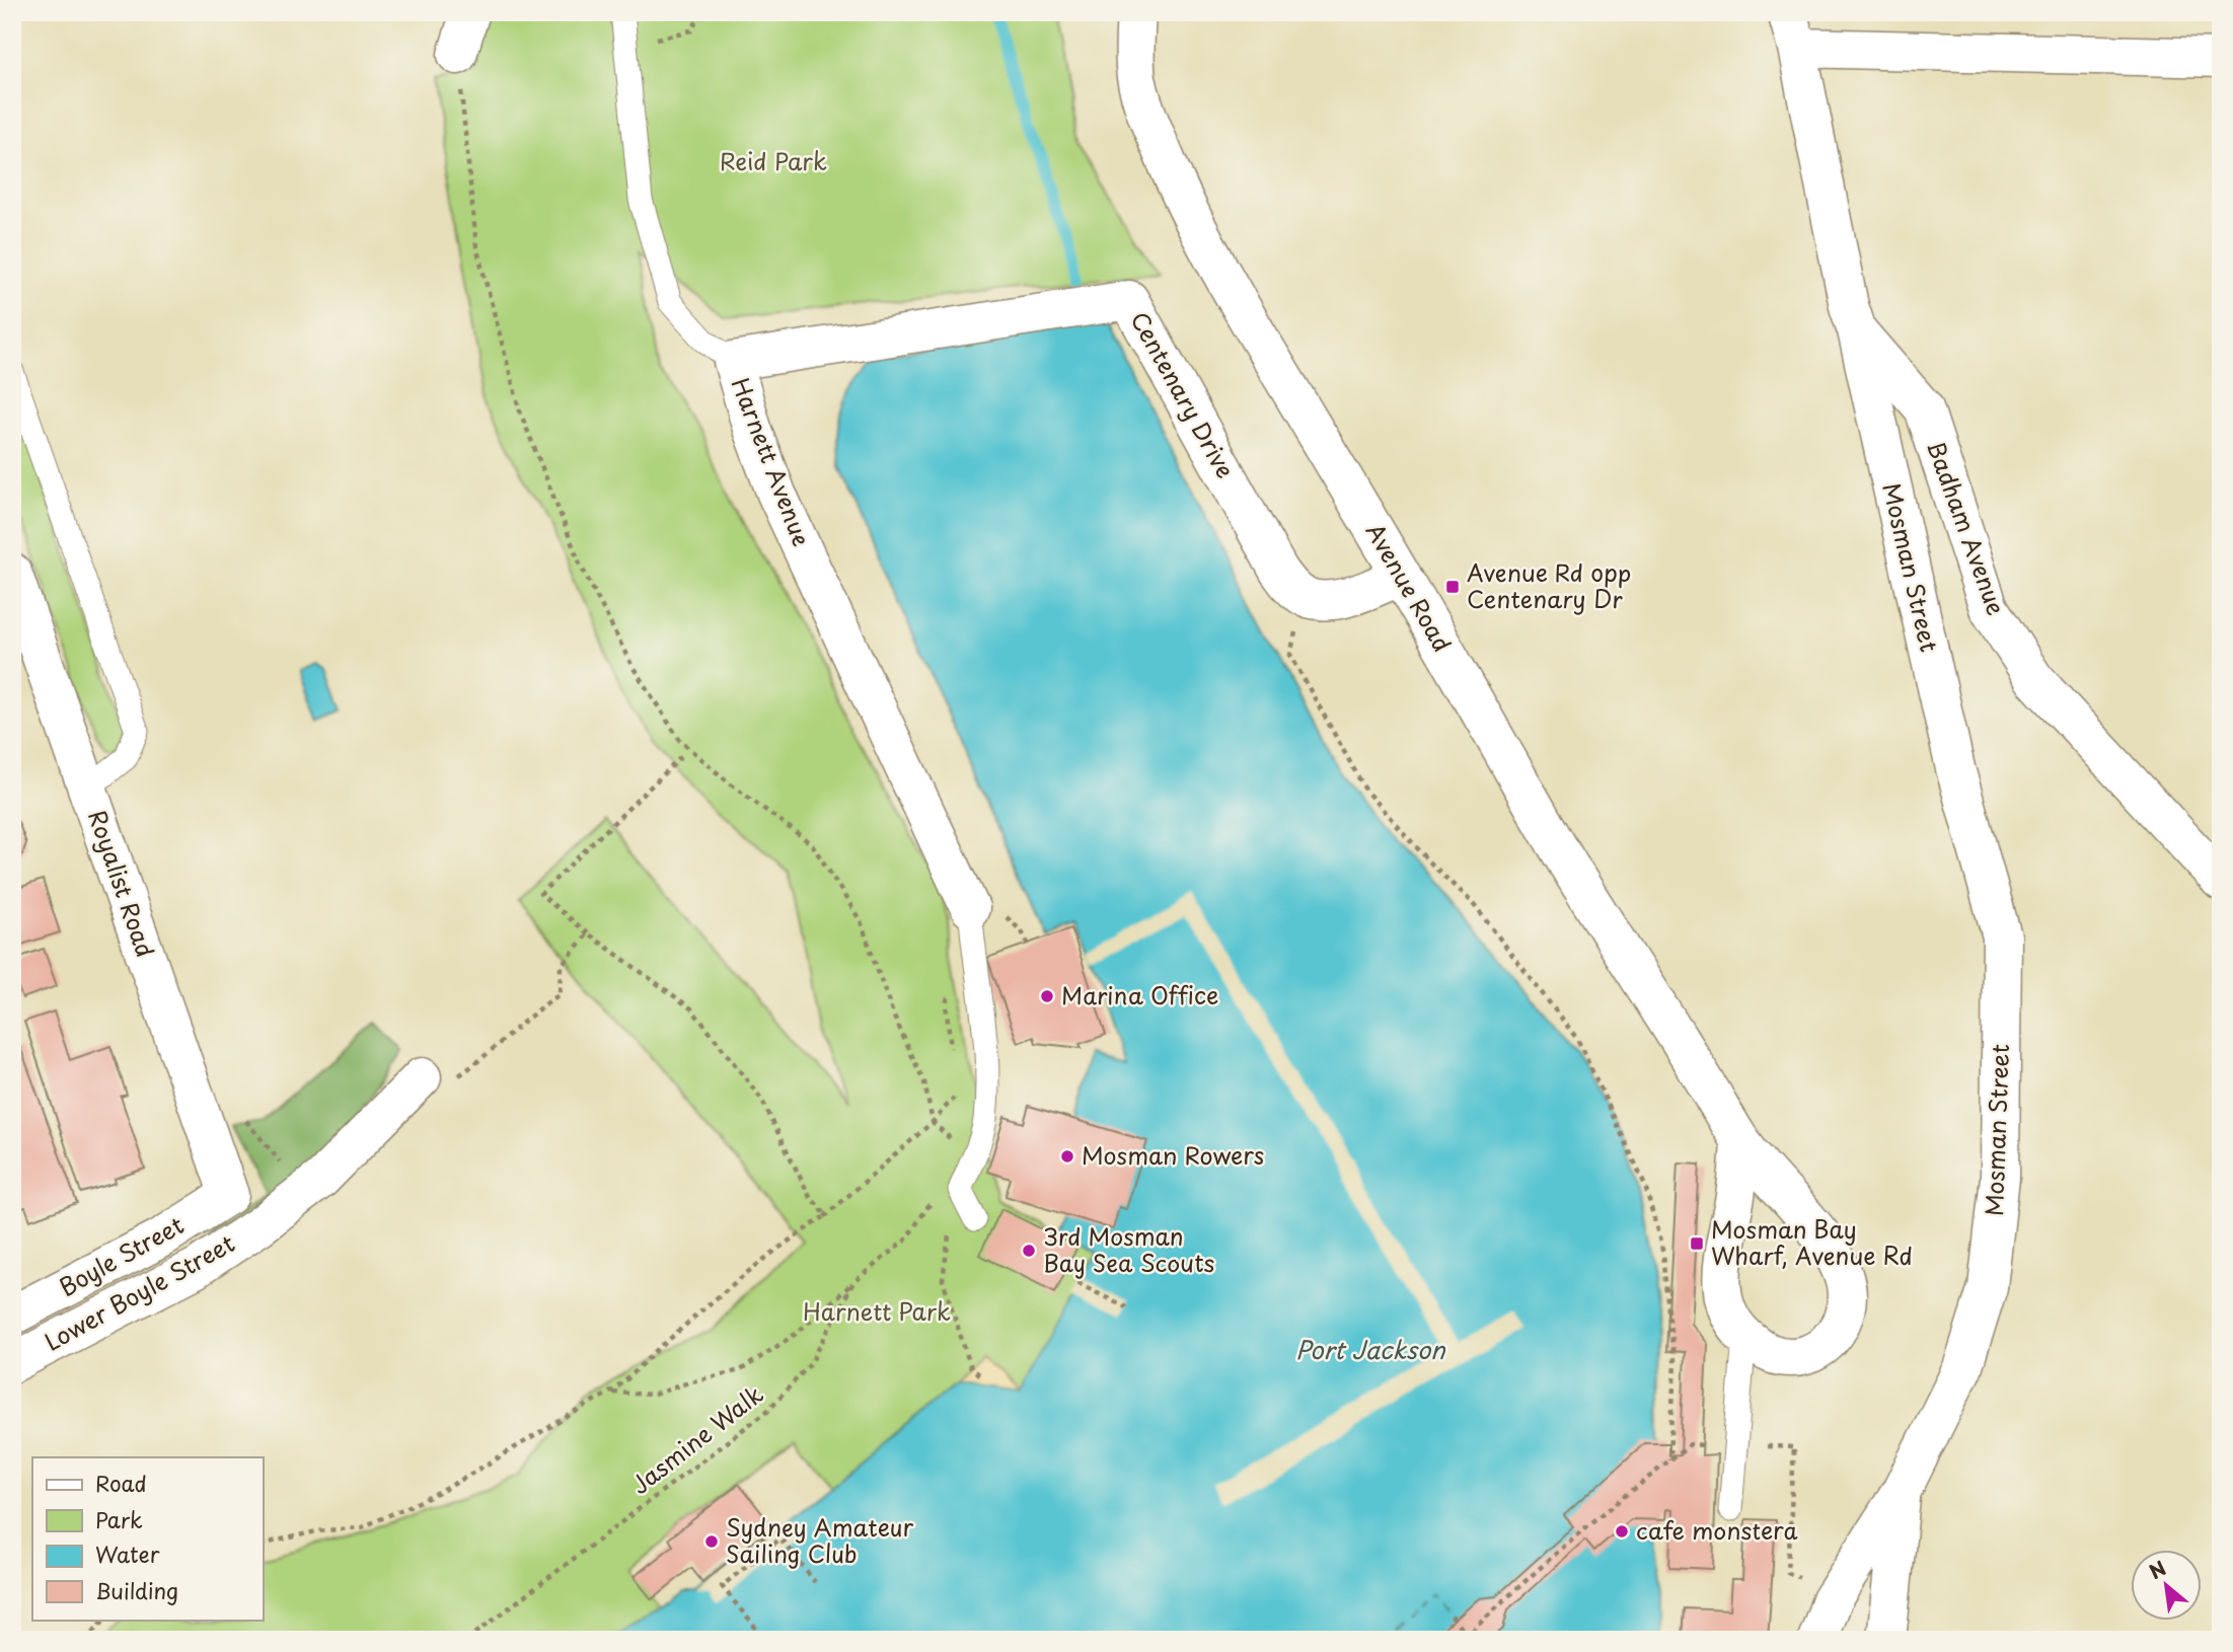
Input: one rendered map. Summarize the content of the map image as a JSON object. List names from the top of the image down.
{
  "streets": {
    "street": [
      "Centenary Drive",
      "Harnett Avenue",
      "Badham Avenue",
      "Mosman Street",
      "Avenue Road",
      "Royalist Road",
      "Boyle Street",
      "Lower Boyle Street"
    ],
    "path": ["Jasmine Walk"]
  },
  "crossings": [
    ["Centenary Drive", "Harnett Avenue"],
    ["Badham Avenue", "Mosman Street"],
    ["Royalist Road", "Boyle Street"]
  ],
  "water": ["Port Jackson"],
  "parks": ["Reid Park", "Harnett Park"],
  "places": {
    "transit": ["Avenue Rd opp Centenary Dr", "Mosman Bay Wharf, Avenue Rd"],
    "other": [
      "Marina Office",
      "Mosman Rowers",
      "3rd Mosman Bay Sea Scouts",
      "cafe monstera",
      "Sydney Amateur Sailing Club"
    ]
  },
  "legend": [
    "Road",
    "Park",
    "Water",
    "Building"
  ],
  "north": "top left"
}
